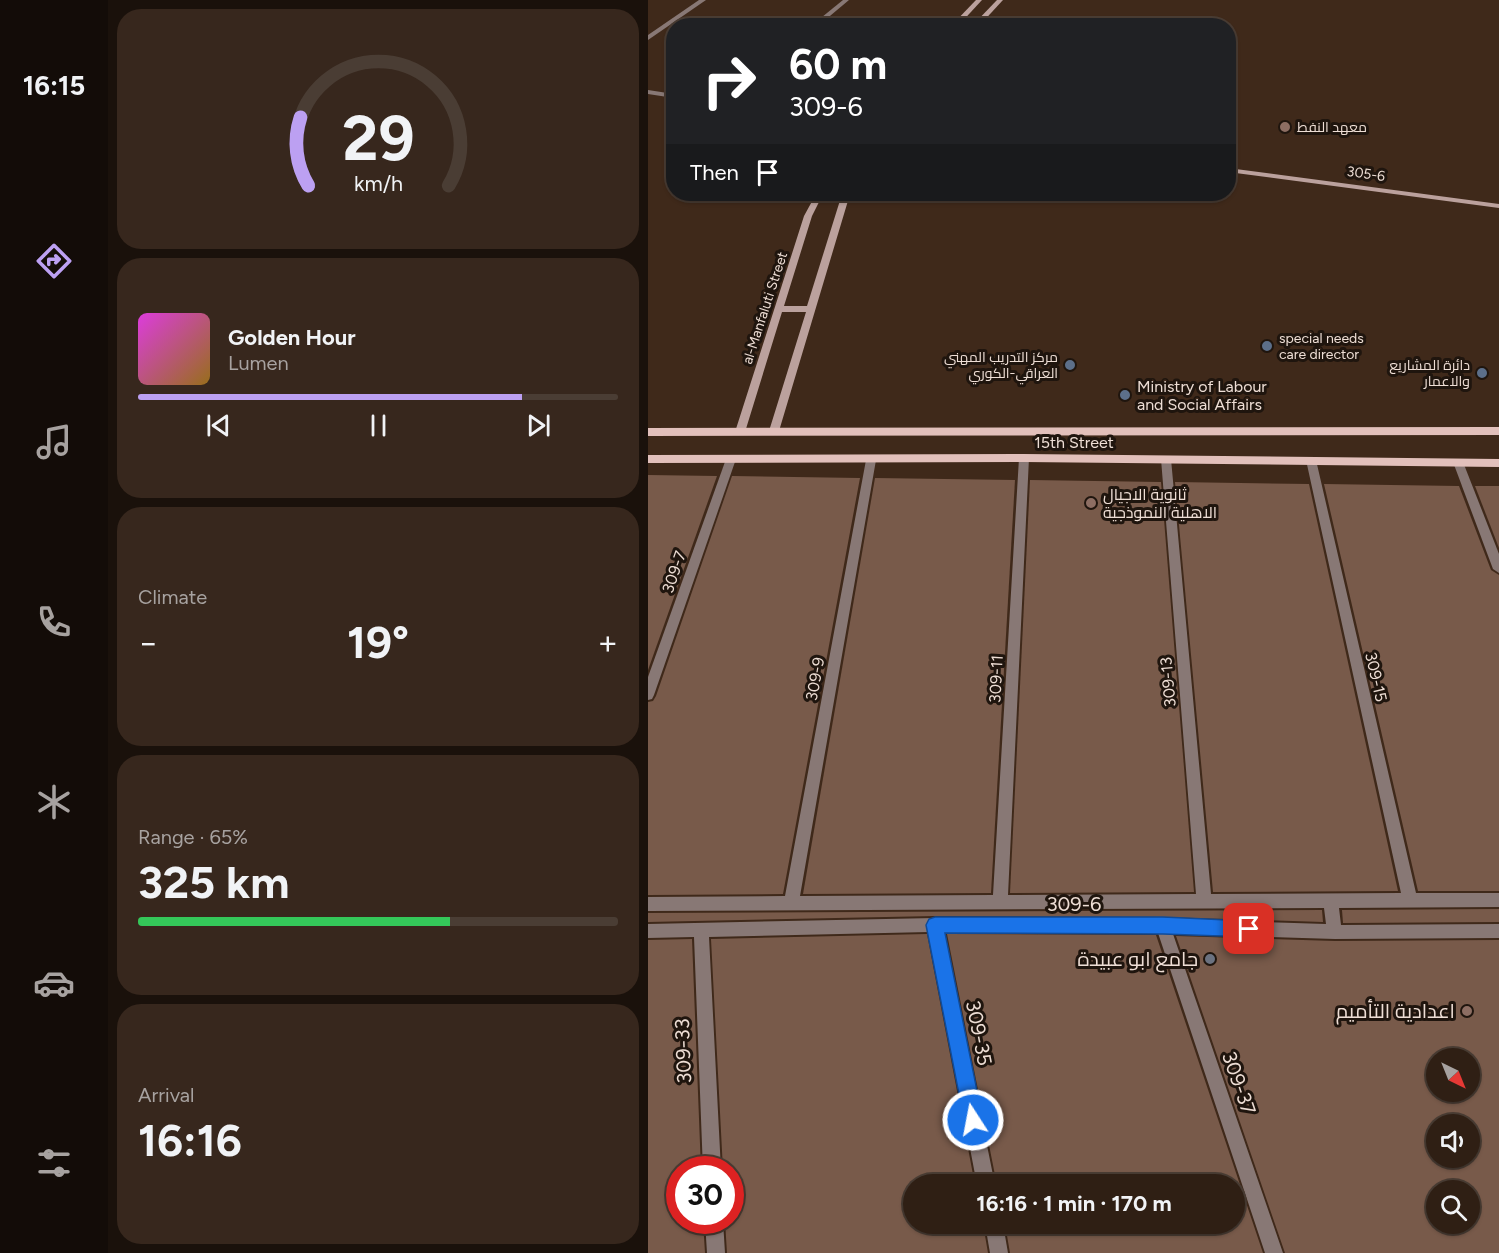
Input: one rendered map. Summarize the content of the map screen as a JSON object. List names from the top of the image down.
{
  "streets": {
    "main road": ["15th Street"],
    "street": [
      "305-6",
      "al-Manfaluti Street",
      "309-7",
      "309-15",
      "309-9",
      "309-11",
      "309-13",
      "309-6",
      "309-35",
      "309-33",
      "309-37"
    ]
  },
  "crossings": [
    ["al-Manfaluti Street", "15th Street"],
    ["15th Street", "309-7"],
    ["15th Street", "309-15"],
    ["15th Street", "309-9"],
    ["15th Street", "309-11"],
    ["15th Street", "309-13"],
    ["309-15", "309-6"],
    ["309-9", "309-6"],
    ["309-11", "309-6"],
    ["309-13", "309-6"],
    ["309-6", "309-35"],
    ["309-6", "309-33"],
    ["309-6", "309-37"]
  ],
  "places": [
    "معهد النفط",
    "special needs care director",
    "مركز التدريب المهني العراقي-الكوري",
    "دائرة المشاريع والاعمار",
    "Ministry of Labour and Social Affairs",
    "ثانوية الاجيال الاهلية النموذجية",
    "جامع ابو عبيدة",
    "اعدادية التأميم"
  ],
  "north": "bottom right",
  "page": {
    "tabs": "16:15",
    "turn": ["60 m", "309-6"],
    "then": "Then",
    "song": ["Golden Hour", "Lumen"],
    "tile": [
      "Climate",
      ["Range · 65%", "325 km"],
      ["Arrival", "16:16"]
    ],
    "heat": ["−", "19°", "+"],
    "limit": "30",
    "trip": "16:16 · 1 min · 170 m",
    "gauge": ["29", "km/h"]
  }
}
